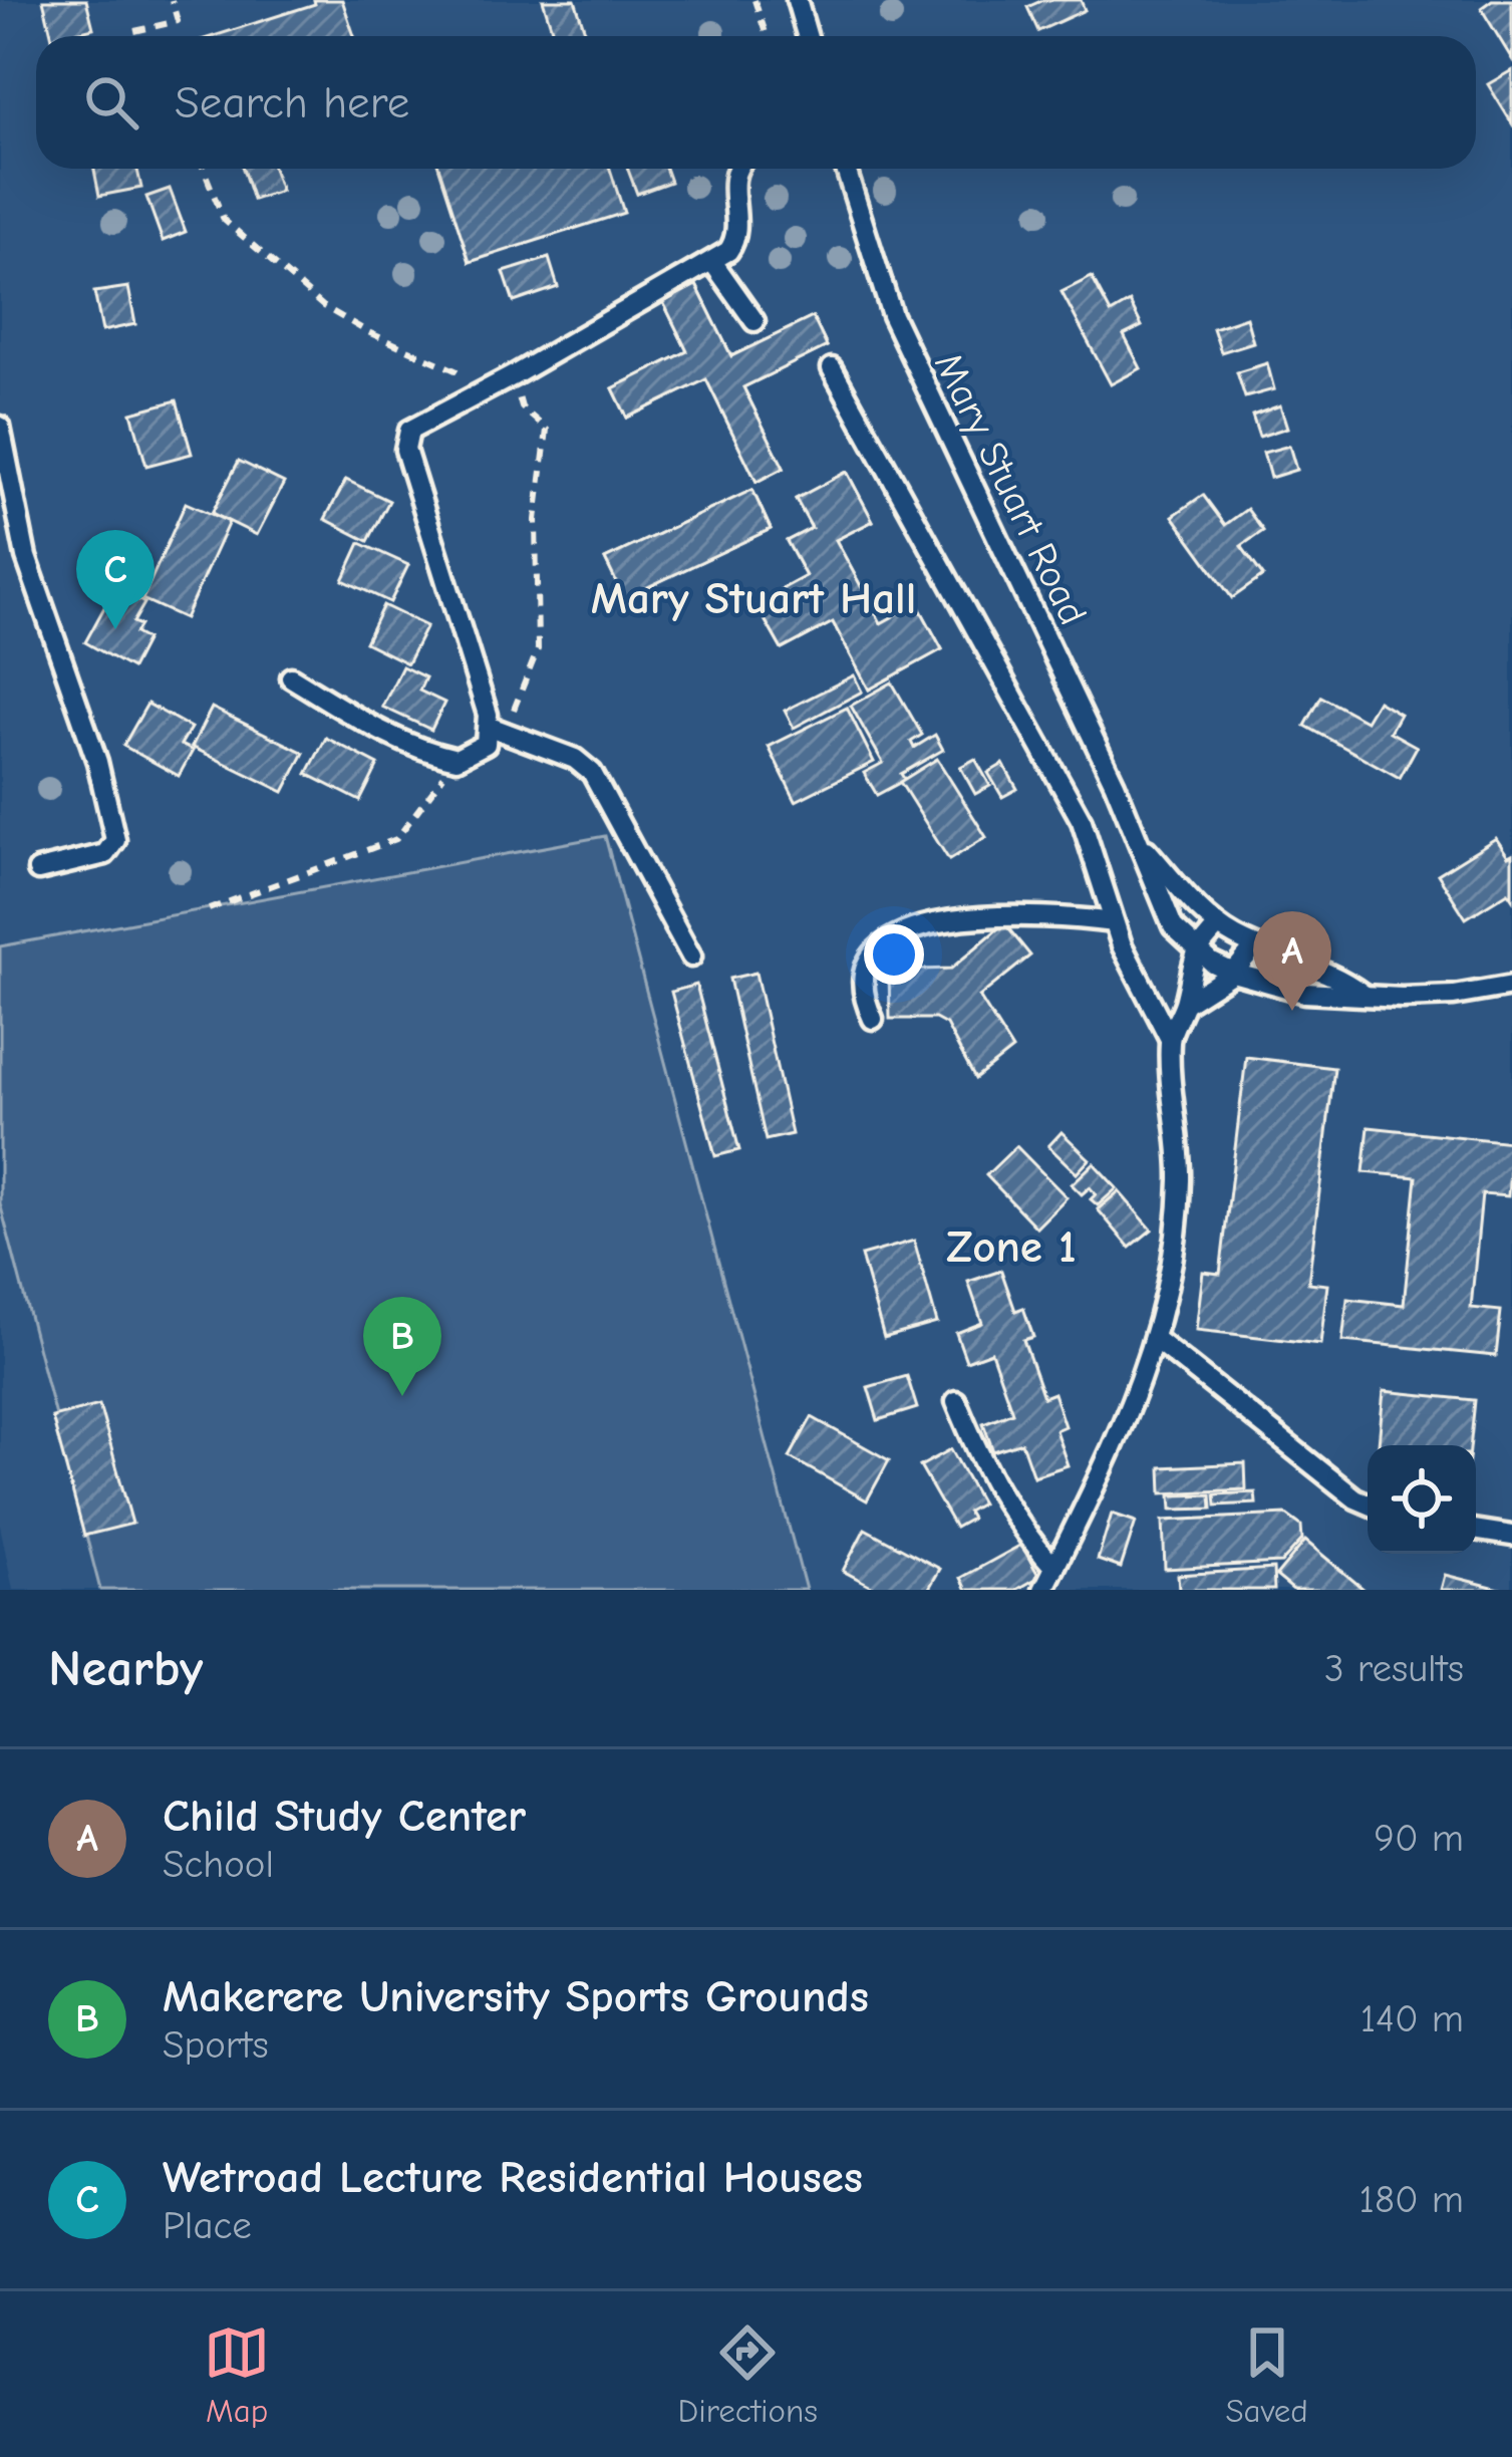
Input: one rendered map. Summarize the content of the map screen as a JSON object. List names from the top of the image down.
{
  "streets": {
    "lane": ["Mary Stuart Road"]
  },
  "districts": ["Mary Stuart Hall", "Zone 1"],
  "page": {
    "search": "Search here",
    "pins": ["C", "A", "B"],
    "heading": ["Nearby", "3 results"],
    "list": [
      {
        "mark": "A",
        "name": "Child Study Center",
        "note": "School",
        "value": "90 m"
      },
      {
        "mark": "B",
        "name": "Makerere University Sports Grounds",
        "note": "Sports",
        "value": "140 m"
      },
      {
        "mark": "C",
        "name": "Wetroad Lecture Residential Houses",
        "note": "Place",
        "value": "180 m"
      }
    ],
    "nav": ["Map", "Directions", "Saved"]
  }
}
